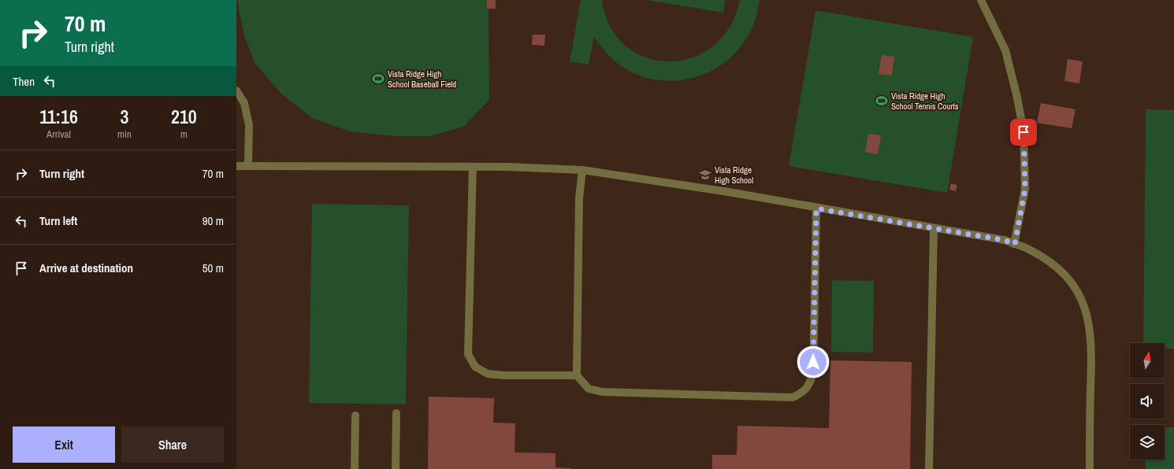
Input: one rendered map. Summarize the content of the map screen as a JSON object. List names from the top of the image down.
{
  "places": {
    "sports": ["Vista Ridge High School Baseball Field", "Vista Ridge High School Tennis Courts"],
    "school or university": ["Vista Ridge High School"]
  },
  "north": "top",
  "page": {
    "turn": ["70 m", "Turn right"],
    "then": "Then",
    "eta": [
      "11:16",
      "Arrival",
      "3",
      "min",
      "210",
      "m"
    ],
    "list": [
      {
        "name": "Turn right",
        "value": "70 m"
      },
      {
        "name": "Turn left",
        "value": "90 m"
      },
      {
        "name": "Arrive at destination",
        "value": "50 m"
      }
    ],
    "buttons": ["Exit", "Share"]
  }
}
